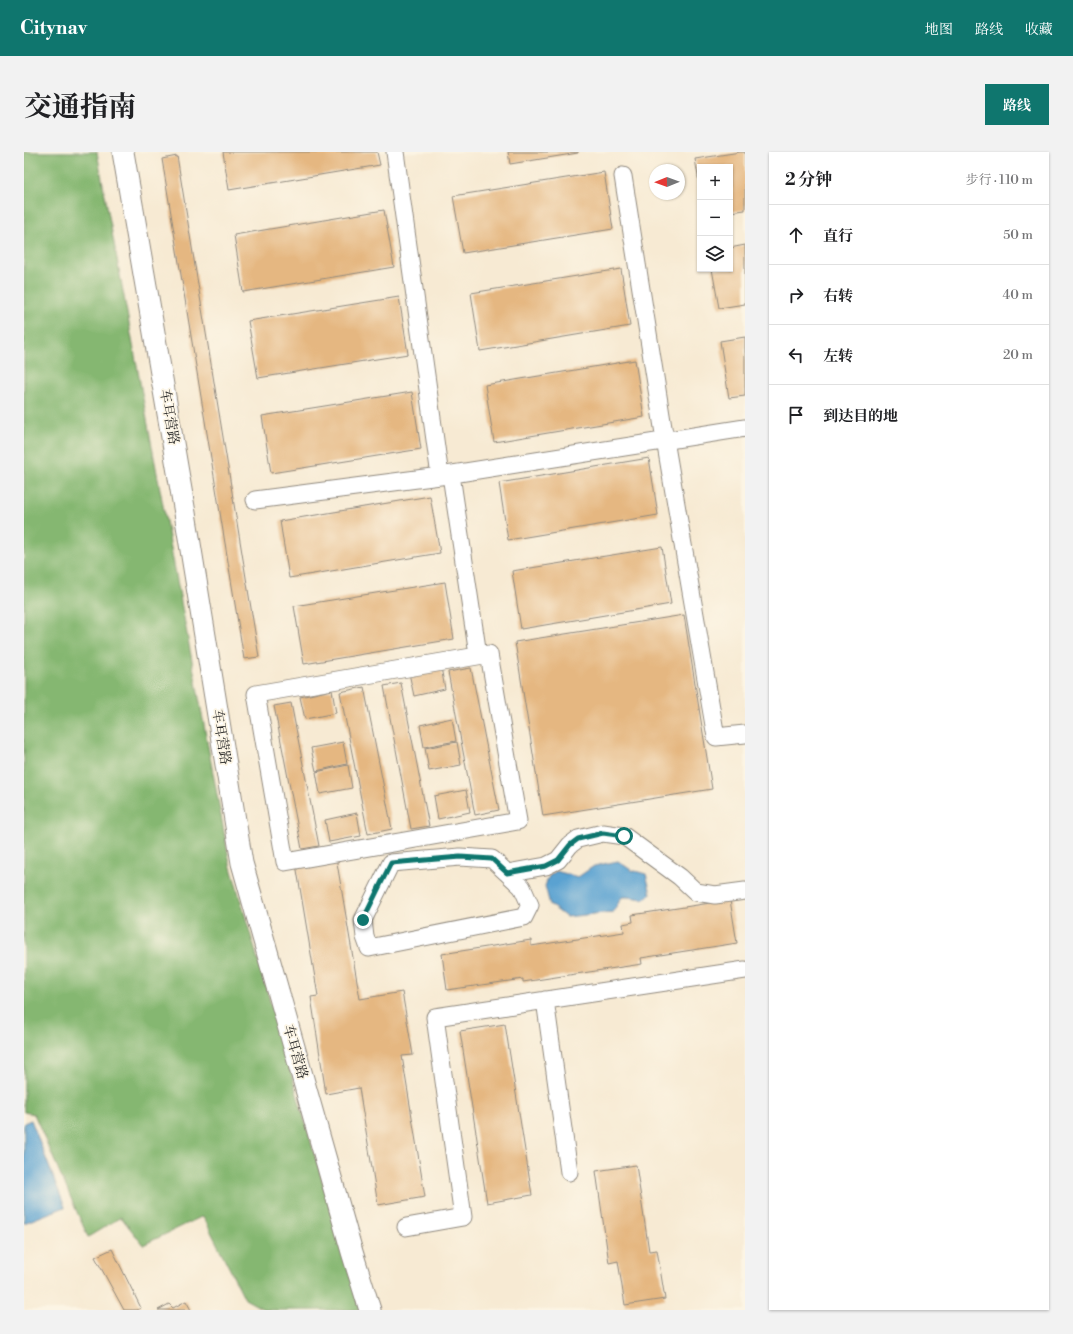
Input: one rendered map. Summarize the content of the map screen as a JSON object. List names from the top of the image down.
{
  "streets": {
    "street": ["车耳营路"]
  },
  "north": "left",
  "page": {
    "header": "Citynav",
    "nav": ["地图", "路线", "收藏"],
    "title": "交通指南",
    "buttons": "路线",
    "heading": ["2 分钟", "步行 · 110 m"],
    "map_buttons": ["+", "−"],
    "list": [
      ["直行", "50 m"],
      ["右转", "40 m"],
      ["左转", "20 m"],
      "到达目的地"
    ]
  }
}
